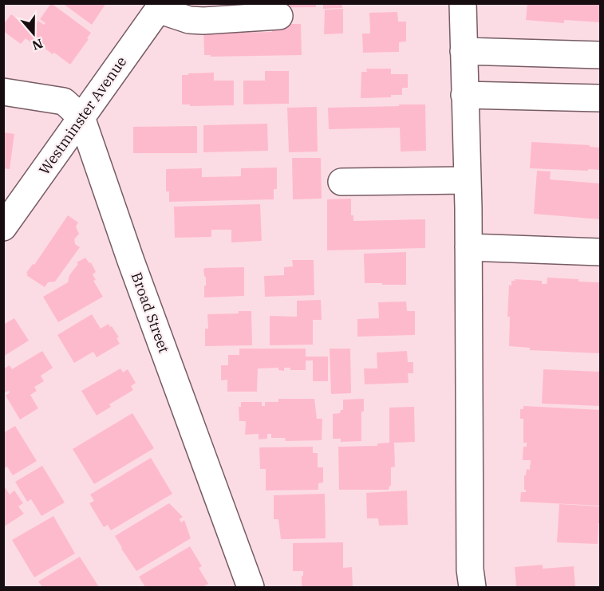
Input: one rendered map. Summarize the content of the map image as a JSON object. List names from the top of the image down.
{
  "streets": {
    "street": ["Westminster Avenue", "Broad Street"]
  },
  "crossings": [
    ["Westminster Avenue", "Broad Street"]
  ],
  "north": "bottom"
}
